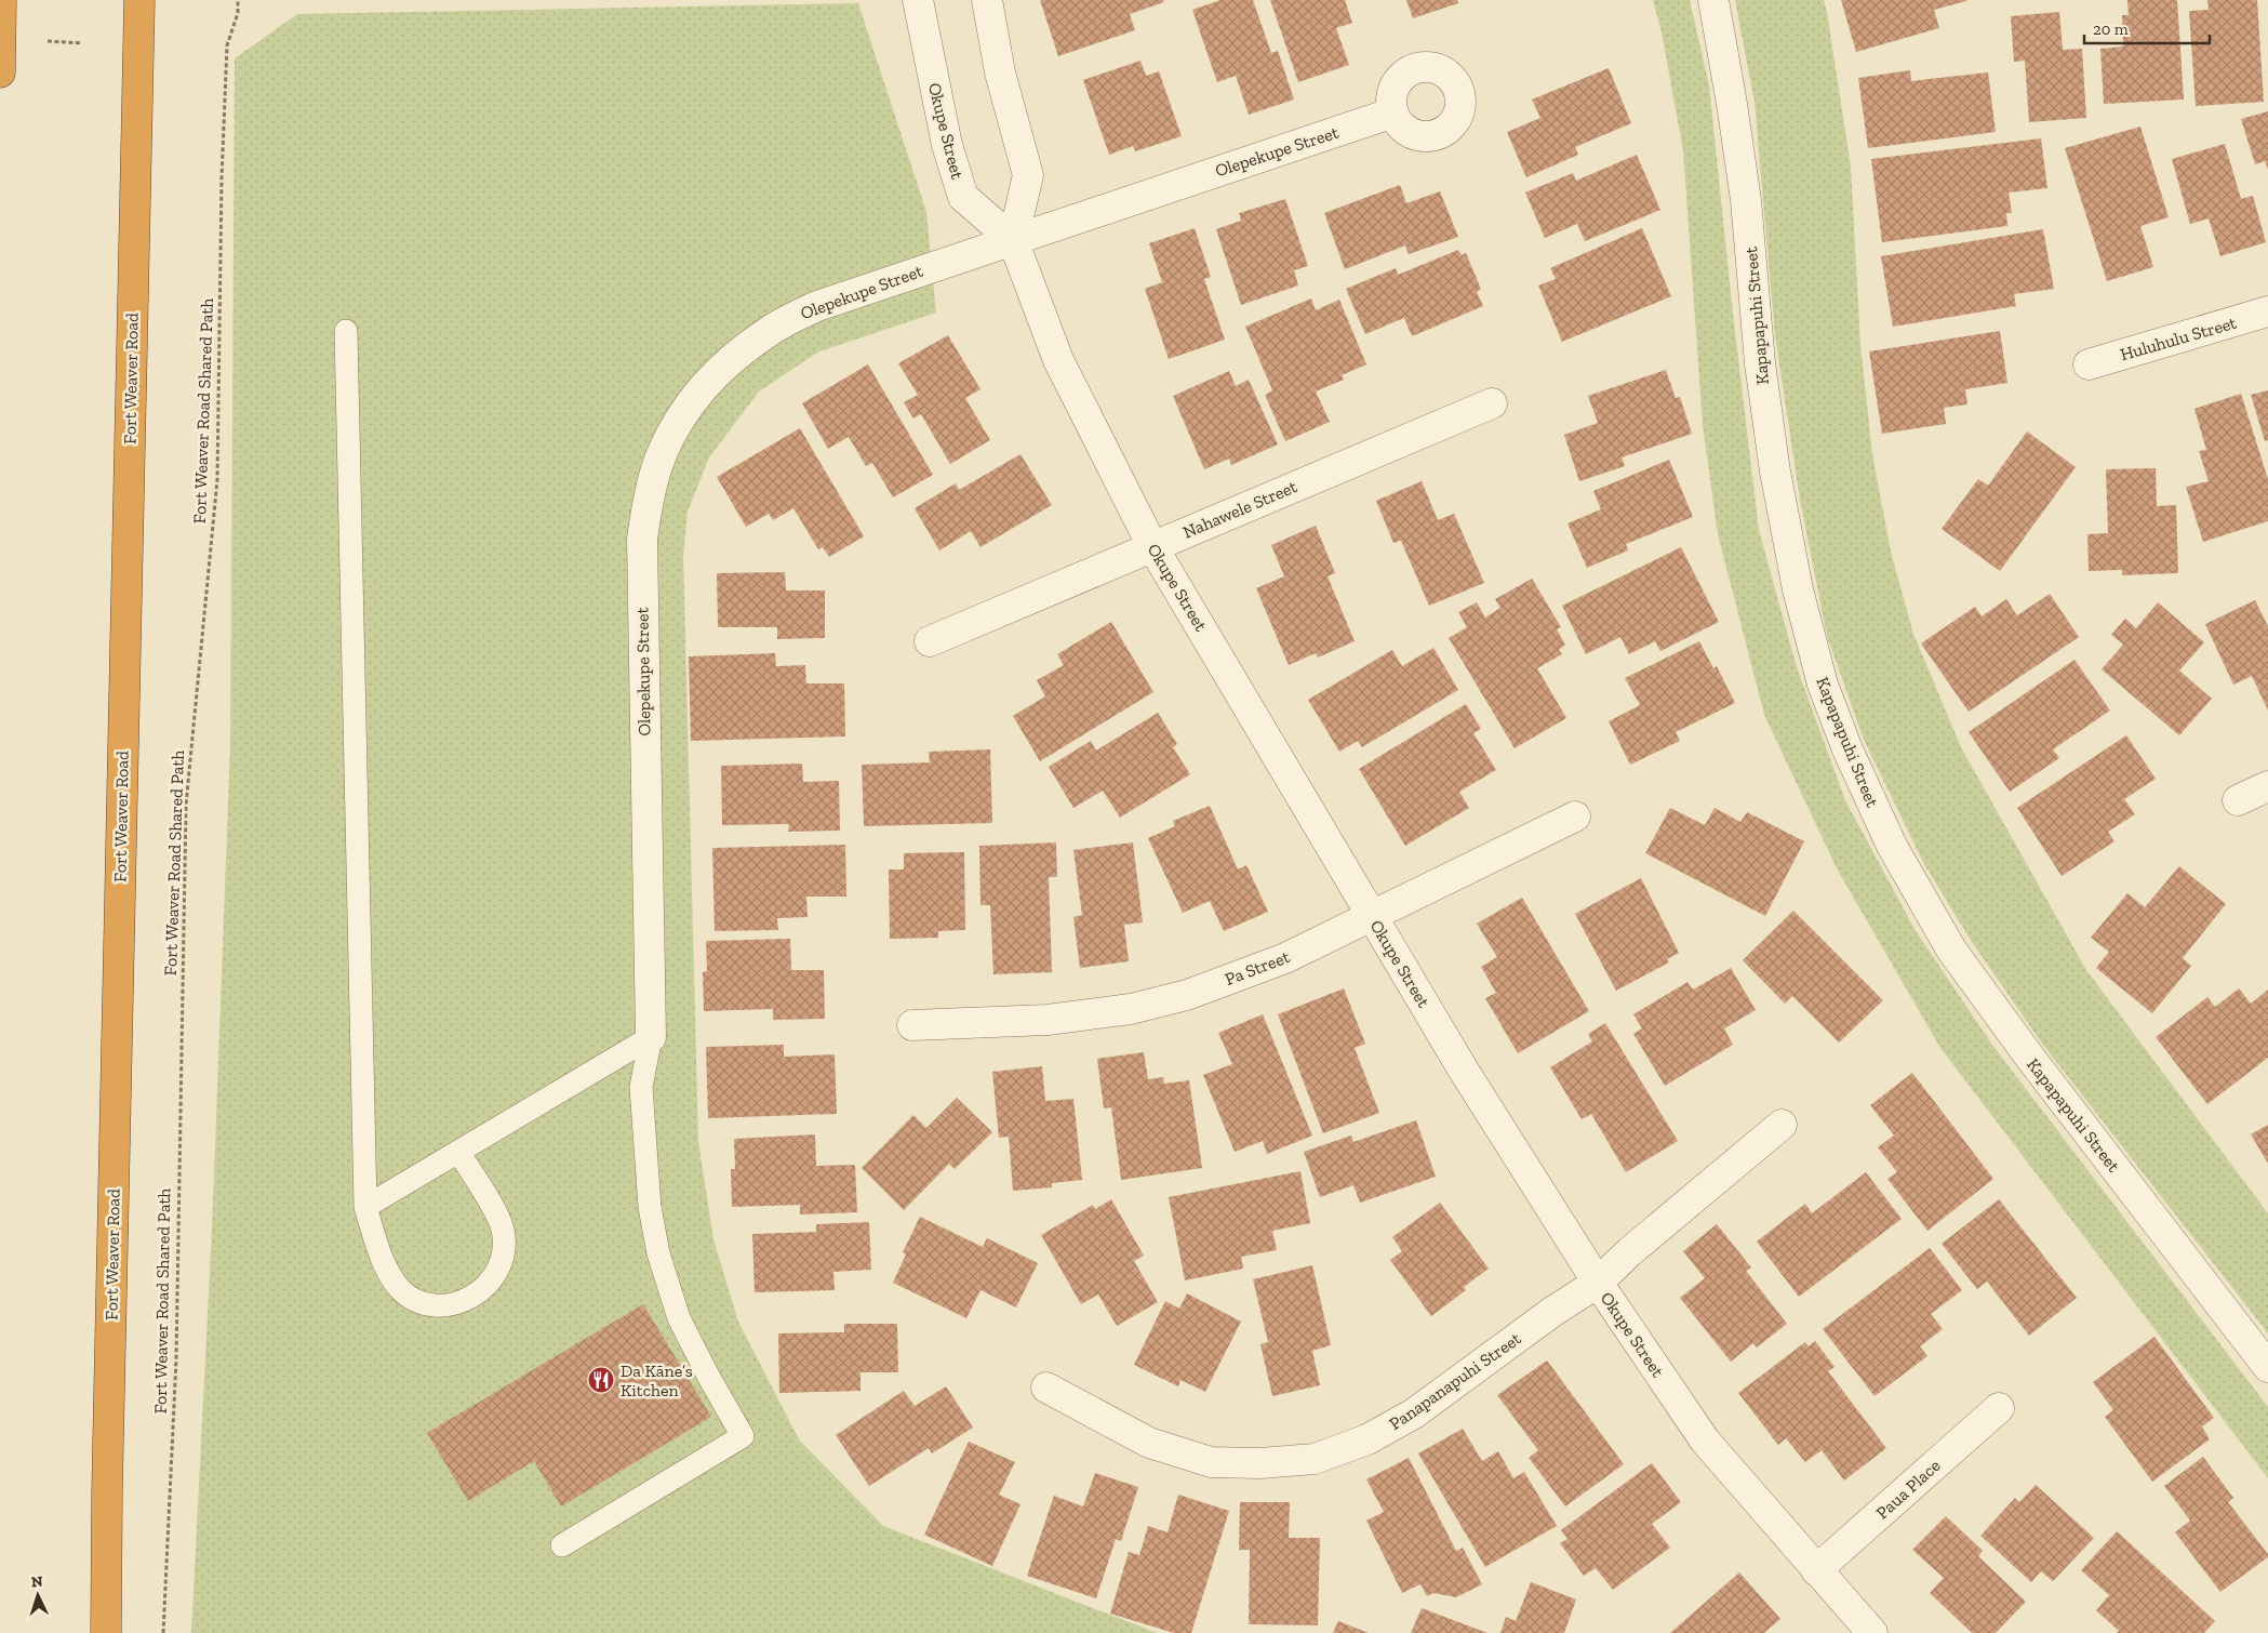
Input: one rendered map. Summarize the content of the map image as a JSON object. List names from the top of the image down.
{
  "streets": {
    "highway": ["Fort Weaver Road"],
    "street": [
      "Okupe Street",
      "Olepekupe Street",
      "Kapapapuhi Street",
      "Huluhulu Street",
      "Nahawele Street",
      "Pa Street",
      "Panapanapuhi Street",
      "Paua Place"
    ],
    "path": ["Fort Weaver Road Shared Path"]
  },
  "crossings": [
    ["Okupe Street", "Olepekupe Street"],
    ["Okupe Street", "Nahawele Street"],
    ["Okupe Street", "Pa Street"],
    ["Okupe Street", "Panapanapuhi Street"],
    ["Okupe Street", "Paua Place"]
  ],
  "places": {
    "restaurant": ["Da Kāne’s Kitchen"]
  },
  "scale_bar": "20 m",
  "north": "top"
}
